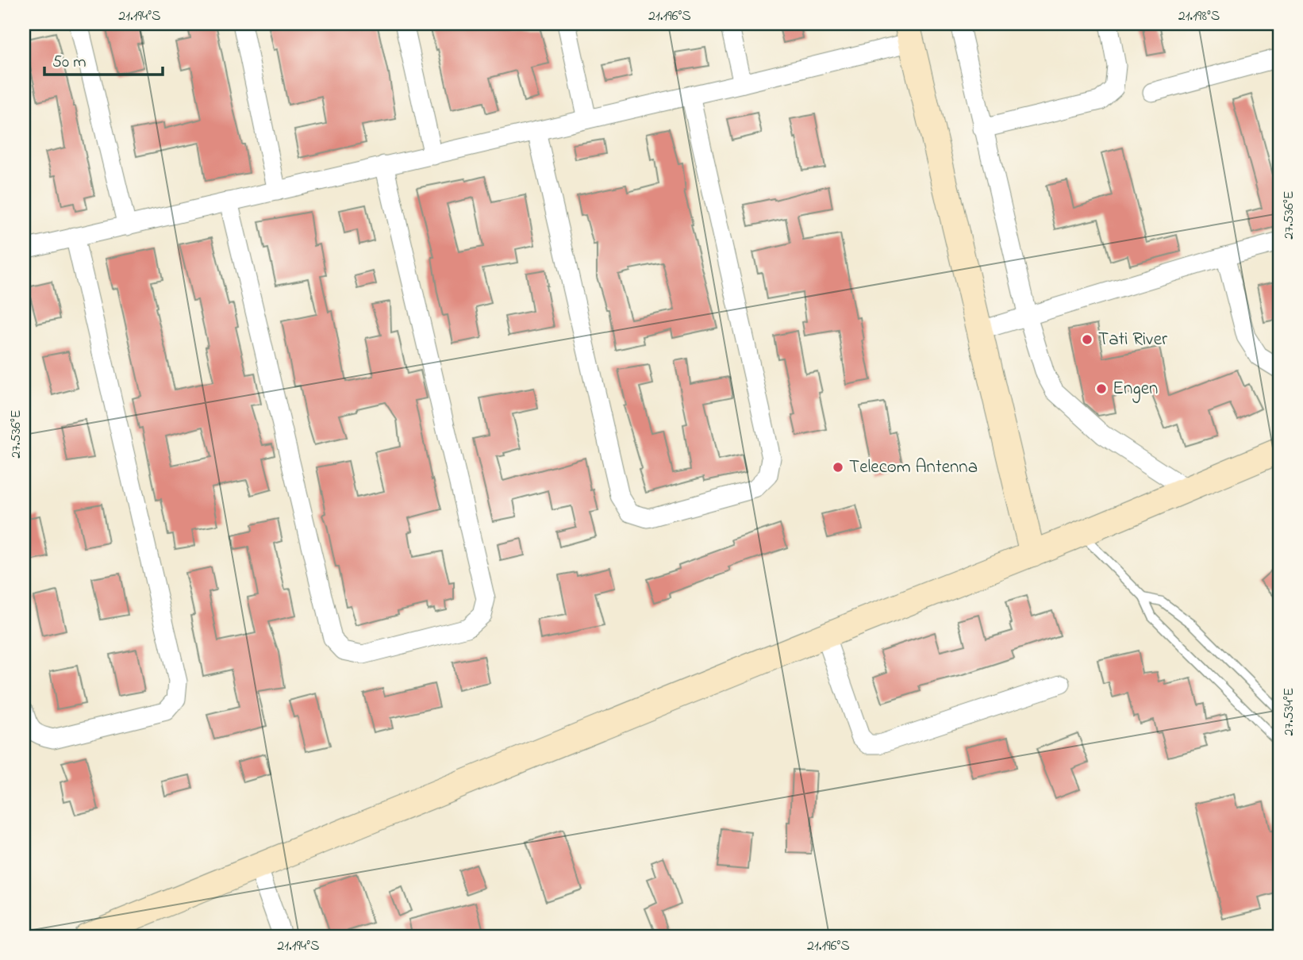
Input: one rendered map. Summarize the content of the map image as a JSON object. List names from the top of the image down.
{
  "places": ["Tati River", "Engen", "Telecom Antenna"],
  "scale_bar": "50 m",
  "coordinates": [
    "21.194°S",
    "21.196°S",
    "21.198°S",
    "27.536°E",
    "27.534°E"
  ]
}
